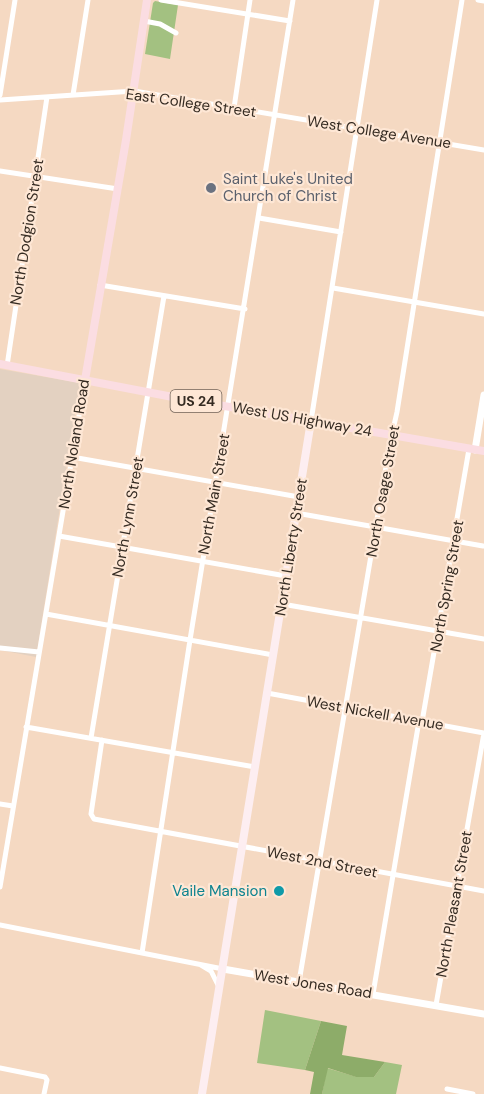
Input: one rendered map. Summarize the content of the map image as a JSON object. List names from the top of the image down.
{
  "streets": {
    "main road": [
      "US 24",
      "West US Highway 24",
      "North Noland Road",
      "North Liberty Street"
    ],
    "street": [
      "East College Street",
      "West College Avenue",
      "North Dodgion Street",
      "North Osage Street",
      "North Main Street",
      "North Lynn Street",
      "North Spring Street",
      "West Nickell Avenue",
      "West 2nd Street",
      "North Pleasant Street",
      "West Jones Road"
    ]
  },
  "crossings": [
    ["East College Street", "West College Avenue"],
    ["East College Street", "North Dodgion Street"],
    ["East College Street", "North Noland Road"],
    ["East College Street", "North Main Street"],
    ["West College Avenue", "North Osage Street"],
    ["West College Avenue", "North Main Street"],
    ["West College Avenue", "North Liberty Street"],
    ["North Dodgion Street", "West US Highway 24"],
    ["US 24", "West US Highway 24"],
    ["US 24", "North Osage Street"],
    ["US 24", "North Spring Street"],
    ["West US Highway 24", "North Noland Road"],
    ["West US Highway 24", "North Osage Street"],
    ["West US Highway 24", "North Main Street"],
    ["West US Highway 24", "North Lynn Street"],
    ["West US Highway 24", "North Liberty Street"],
    ["North Osage Street", "West Nickell Avenue"],
    ["North Osage Street", "West 2nd Street"],
    ["North Osage Street", "West Jones Road"],
    ["North Main Street", "West 2nd Street"],
    ["North Main Street", "West Jones Road"],
    ["North Liberty Street", "West Nickell Avenue"],
    ["North Liberty Street", "West 2nd Street"],
    ["North Liberty Street", "West Jones Road"],
    ["North Spring Street", "West Nickell Avenue"],
    ["North Spring Street", "West 2nd Street"],
    ["North Spring Street", "West Jones Road"],
    ["West Nickell Avenue", "North Pleasant Street"],
    ["West 2nd Street", "North Pleasant Street"],
    ["North Pleasant Street", "West Jones Road"]
  ],
  "places": ["Saint Luke's United Church of Christ", "Vaile Mansion"]
}
